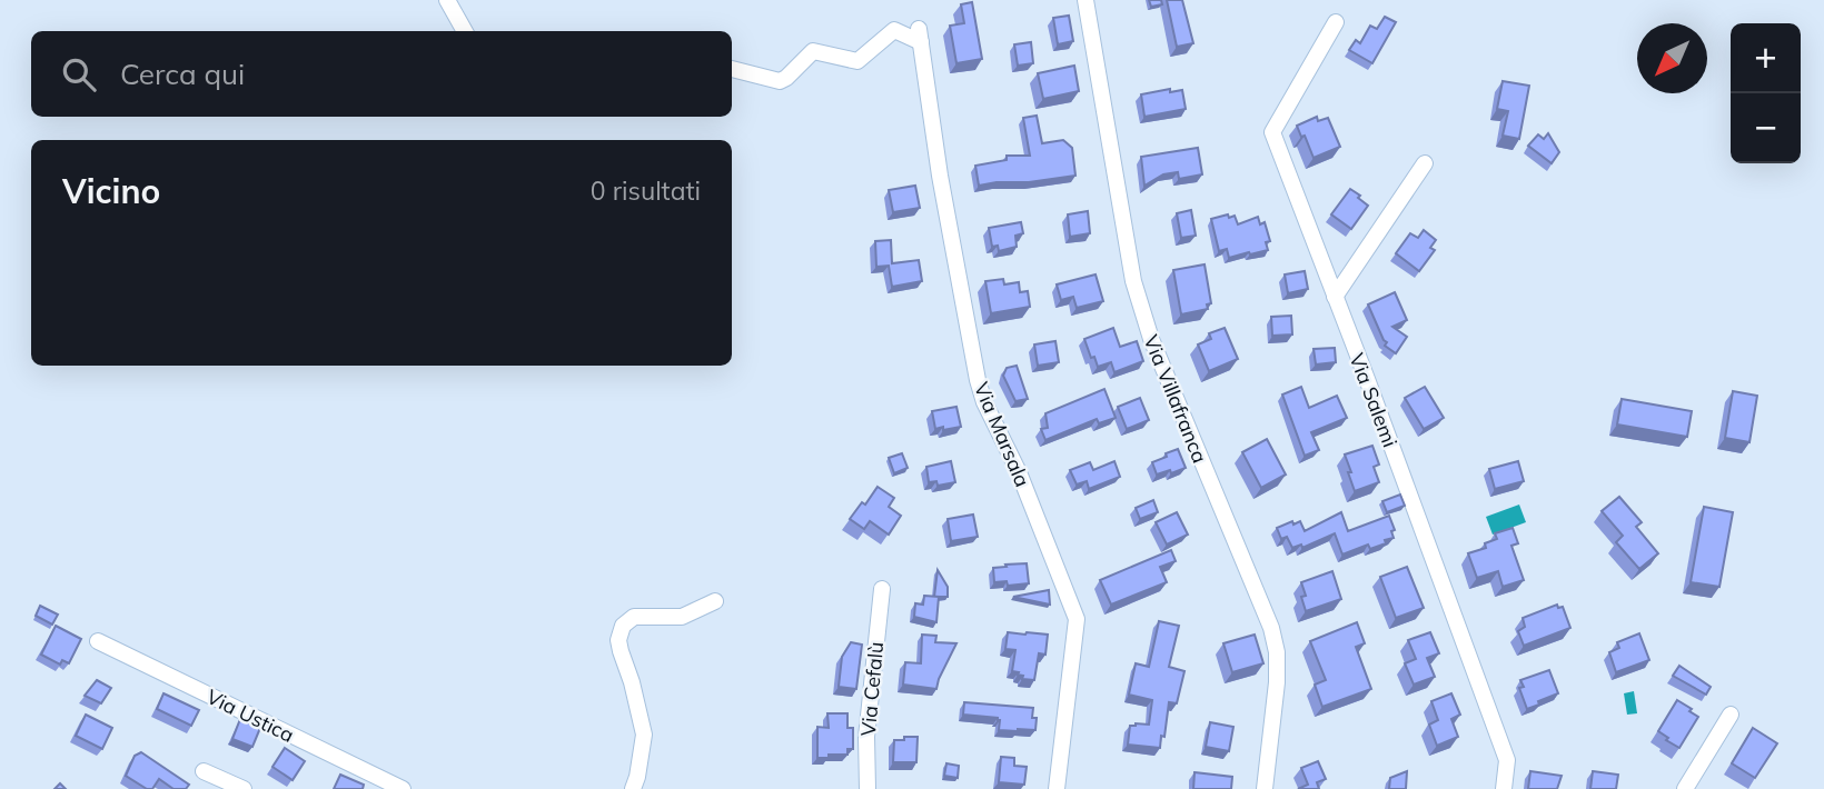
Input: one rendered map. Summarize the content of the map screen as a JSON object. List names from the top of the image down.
{
  "streets": {
    "street": [
      "Via Villafranca",
      "Via Salemi",
      "Via Marsala",
      "Via Cefalù",
      "Via Ustica"
    ]
  },
  "north": "bottom left",
  "page": {
    "map_buttons": ["+", "−"],
    "search": "Cerca qui",
    "heading": ["Vicino", "0 risultati"]
  }
}
